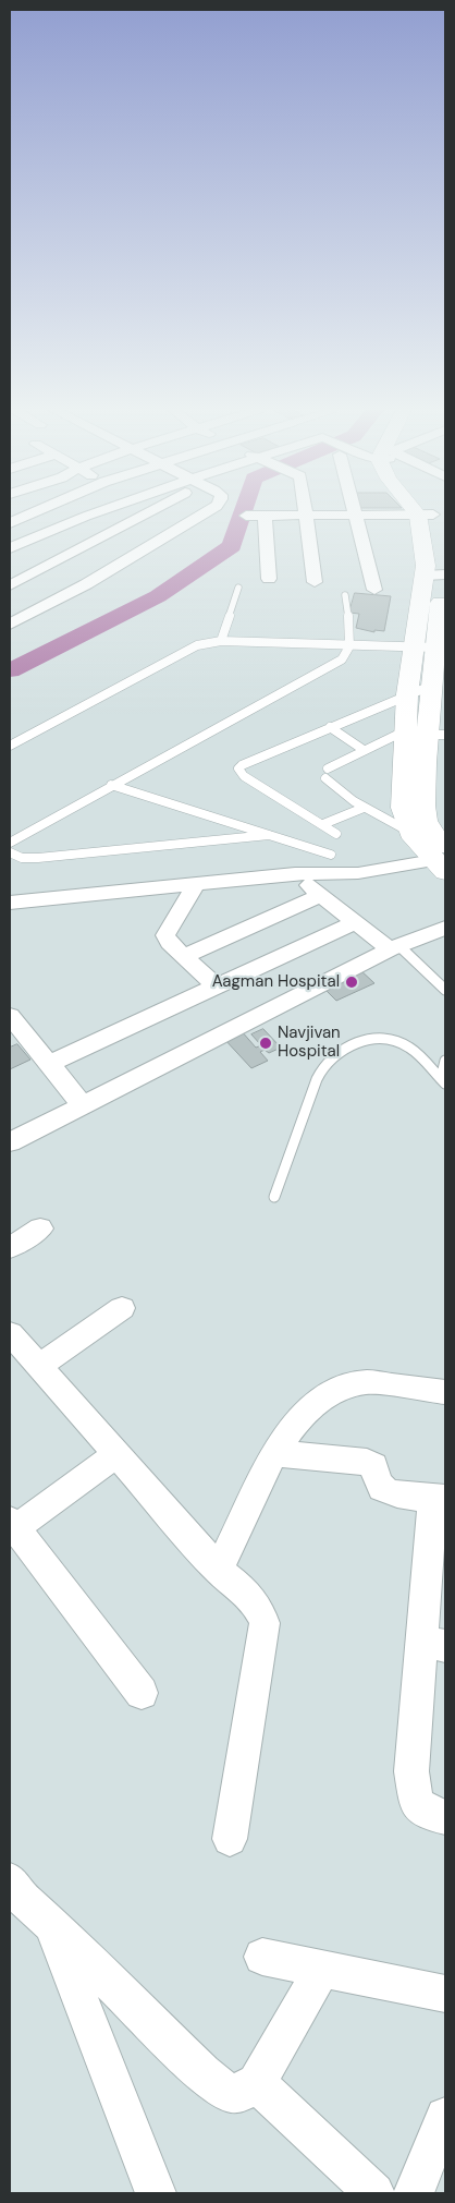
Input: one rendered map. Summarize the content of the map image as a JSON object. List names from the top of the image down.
{
  "places": ["Aagman Hospital", "Navjivan Hospital"]
}
